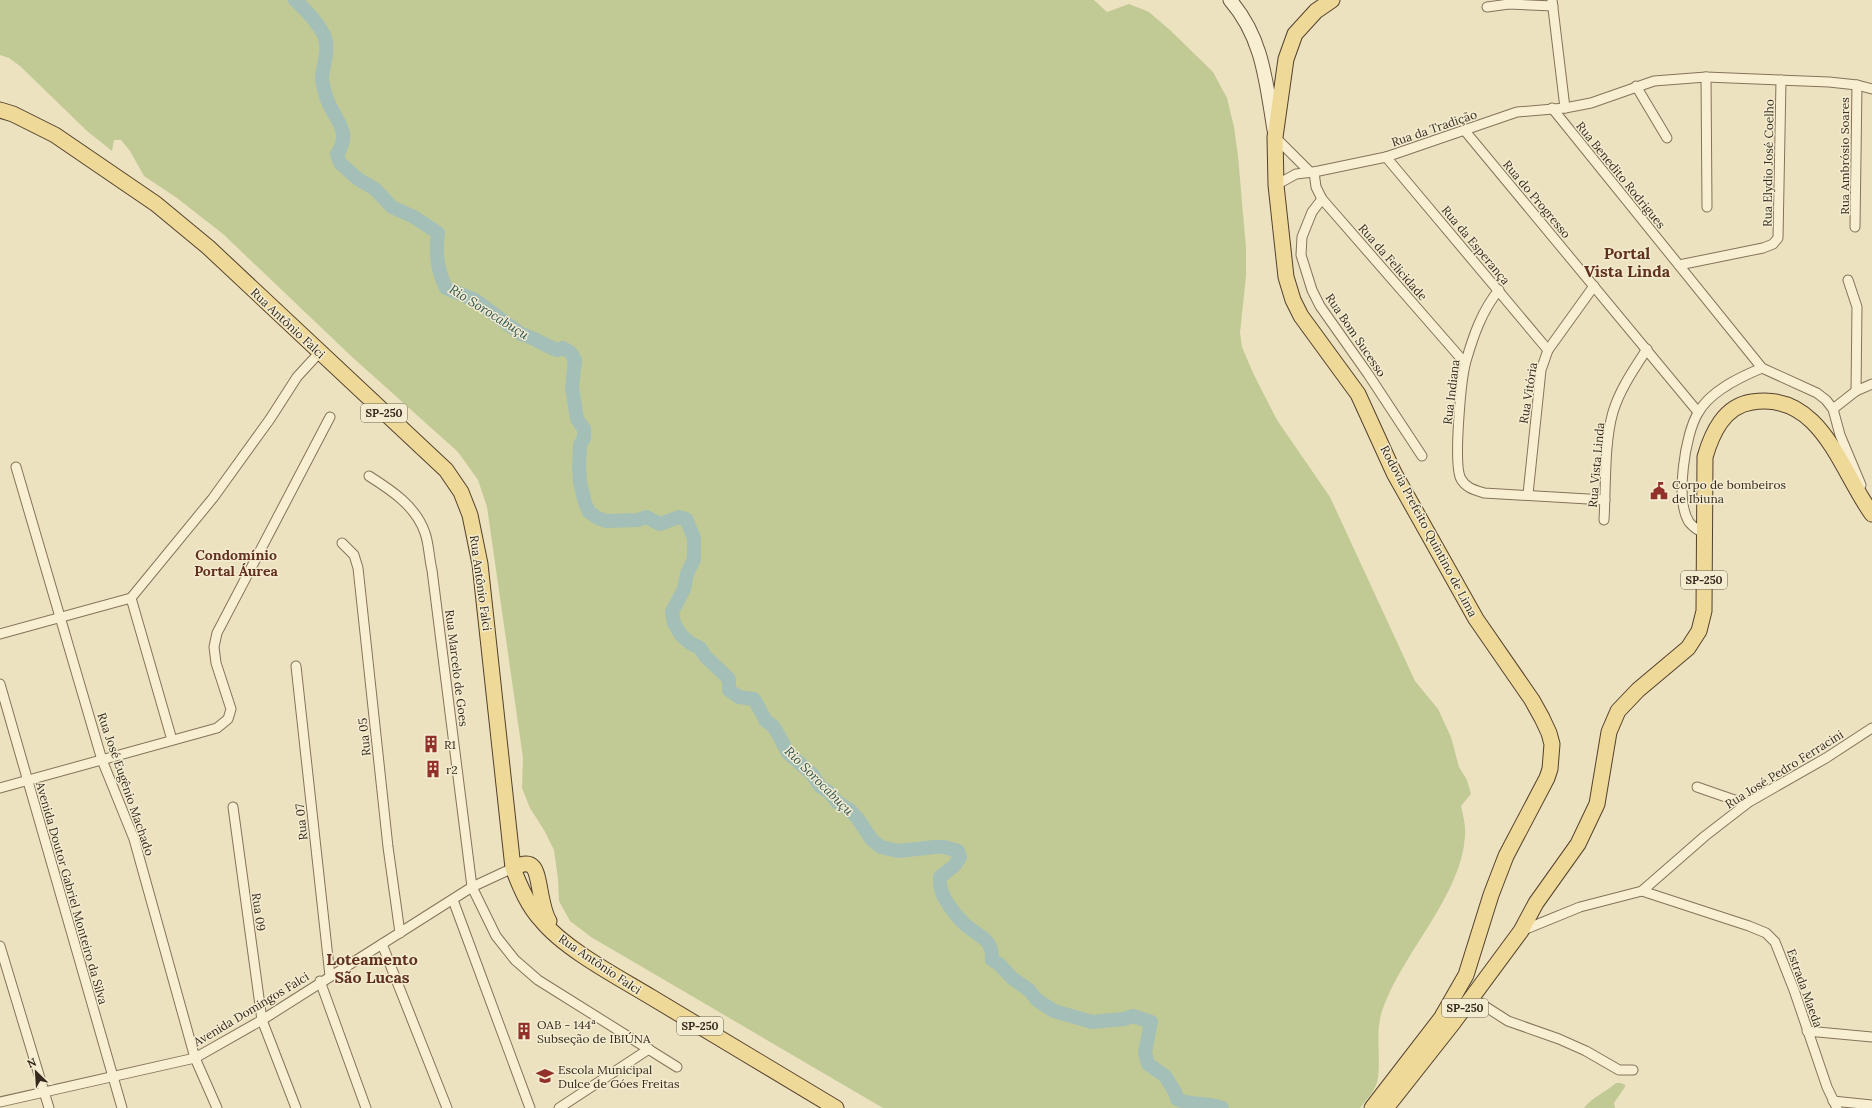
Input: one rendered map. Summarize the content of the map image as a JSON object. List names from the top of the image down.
{
  "streets": {
    "main road": ["Rua Antônio Falci", "SP-250", "Rodovia Prefeito Quintino de Lima"],
    "street": [
      "Rua da Tradição",
      "Rua Ambrósio Soares",
      "Rua Elydio José Coelho",
      "Rua Benedito Rodrigues",
      "Rua do Progresso",
      "Rua da Esperança",
      "Rua da Felicidade",
      "Rua Bom Sucesso",
      "Rua Indiana",
      "Rua Vitória",
      "Rua Vista Linda",
      "Rua Marcelo de Goes",
      "Rua 05",
      "Rua José Pedro Ferracini",
      "Rua José Eugênio Machado",
      "Rua 07",
      "Avenida Doutor Gabriel Monteiro da Silva",
      "Rua 09",
      "Estrada Maeda",
      "Avenida Domingos Falci"
    ]
  },
  "crossings": [
    ["Rua da Tradição", "Rua Ambrósio Soares"],
    ["Rua da Tradição", "Rua Elydio José Coelho"],
    ["Rua da Tradição", "Rua Benedito Rodrigues"],
    ["Rua da Tradição", "Rua do Progresso"],
    ["Rua da Tradição", "Rua da Esperança"],
    ["Rua da Tradição", "Rua da Felicidade"],
    ["Rua da Tradição", "Rodovia Prefeito Quintino de Lima"],
    ["Rua Elydio José Coelho", "Rua Benedito Rodrigues"],
    ["Rua do Progresso", "Rua Vitória"],
    ["Rua do Progresso", "Rua Vista Linda"],
    ["Rua da Esperança", "Rua Indiana"],
    ["Rua da Esperança", "Rua Vitória"],
    ["Rua da Felicidade", "Rua Bom Sucesso"],
    ["Rua da Felicidade", "Rua Indiana"],
    ["Rua Antônio Falci", "Avenida Domingos Falci"],
    ["Rua Indiana", "Rua Vitória"],
    ["SP-250", "Rodovia Prefeito Quintino de Lima"],
    ["SP-250", "Rua José Pedro Ferracini"],
    ["Rua Marcelo de Goes", "Avenida Domingos Falci"],
    ["Rua 05", "Avenida Domingos Falci"],
    ["Rua José Pedro Ferracini", "Estrada Maeda"],
    ["Rua José Eugênio Machado", "Avenida Domingos Falci"],
    ["Rua 07", "Avenida Domingos Falci"],
    ["Avenida Doutor Gabriel Monteiro da Silva", "Avenida Domingos Falci"],
    ["Rua 09", "Avenida Domingos Falci"]
  ],
  "districts": ["Portal Vista Linda", "Condomínio Portal Áurea", "Loteamento São Lucas"],
  "water": ["Rio Sorocabuçu"],
  "places": {
    "public building": ["Corpo de bombeiros de Ibiuna"],
    "building": ["R1", "r2", "OAB - 144ª Subseção de IBIÚNA"],
    "school or university": ["Escola Municipal Dulce de Góes Freitas"]
  },
  "north": "top left"
}
